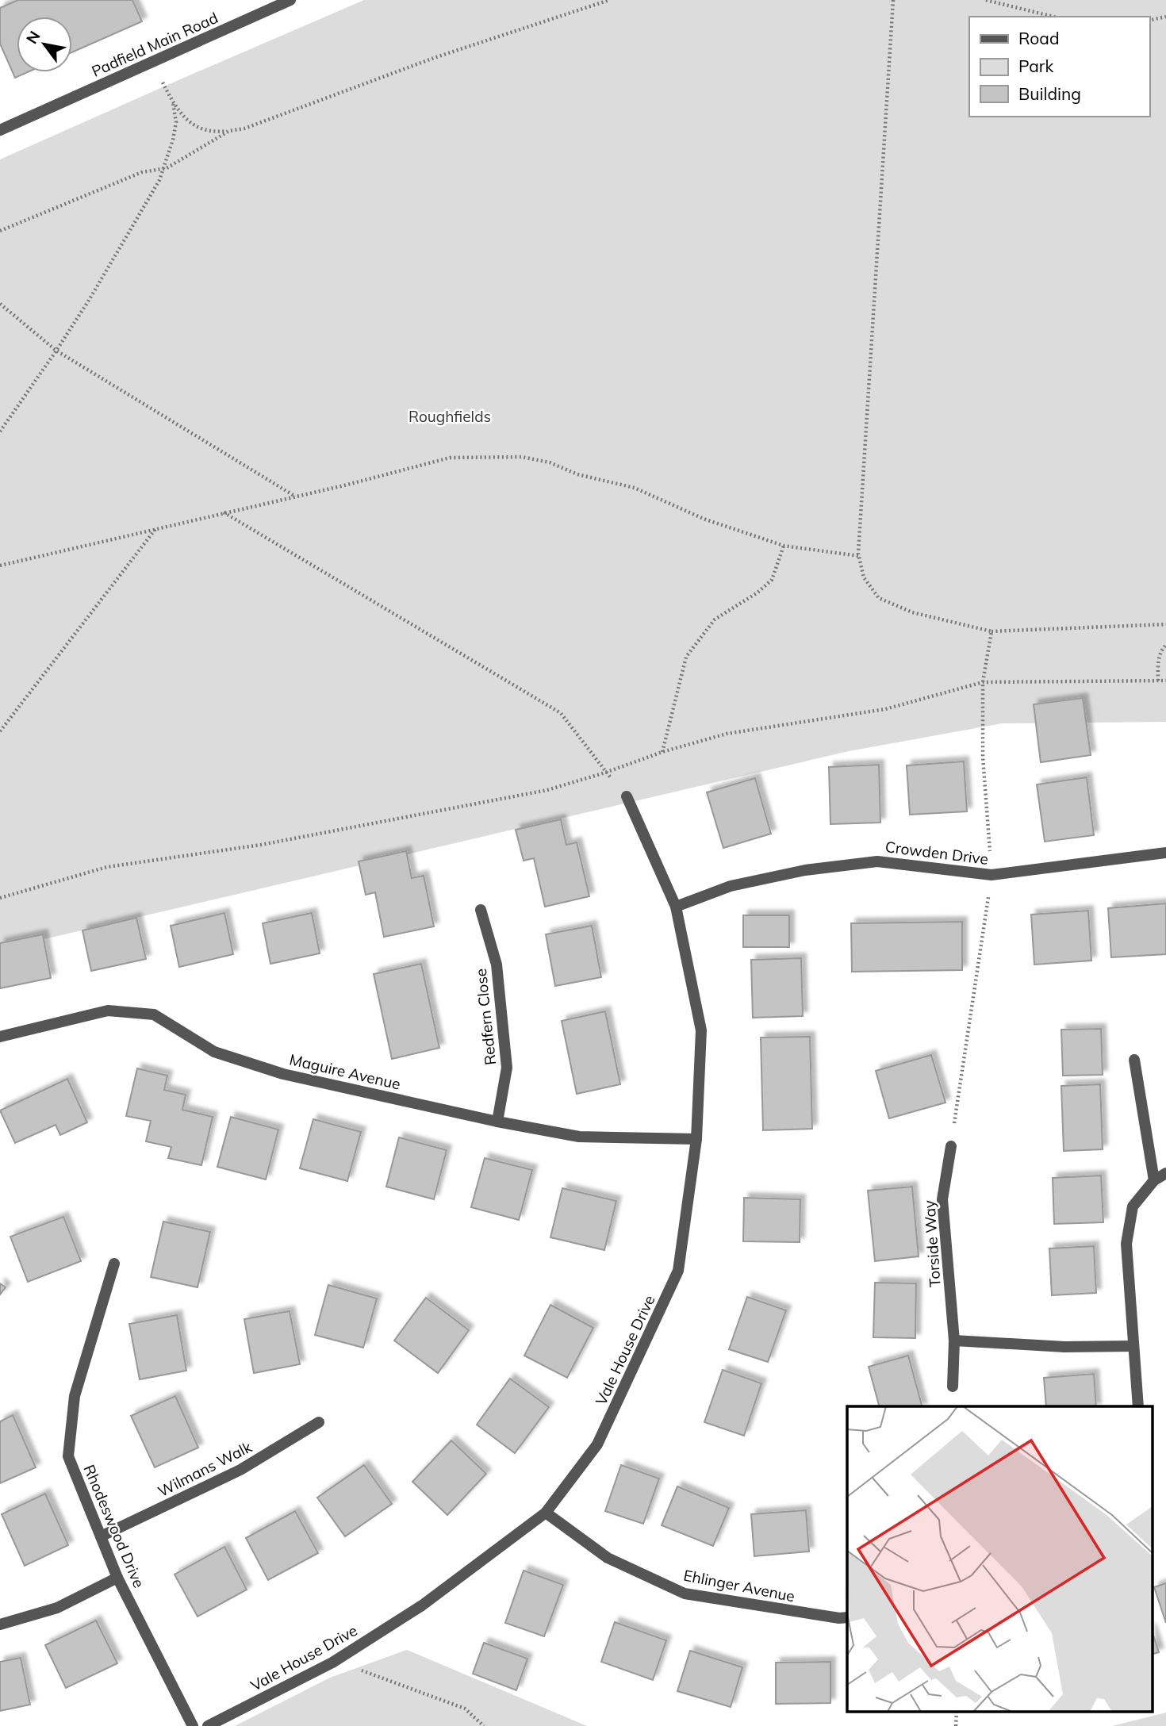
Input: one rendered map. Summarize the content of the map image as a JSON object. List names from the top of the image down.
{
  "streets": {
    "street": [
      "Padfield Main Road",
      "Crowden Drive",
      "Redfern Close",
      "Maguire Avenue",
      "Torside Way",
      "Vale House Drive",
      "Wilmans Walk",
      "Rhodeswood Drive",
      "Ehlinger Avenue"
    ]
  },
  "crossings": [
    ["Crowden Drive", "Vale House Drive"],
    ["Redfern Close", "Maguire Avenue"],
    ["Maguire Avenue", "Vale House Drive"],
    ["Vale House Drive", "Ehlinger Avenue"],
    ["Wilmans Walk", "Rhodeswood Drive"]
  ],
  "parks": ["Roughfields"],
  "legend": ["Road", "Park", "Building"],
  "north": "top left"
}
